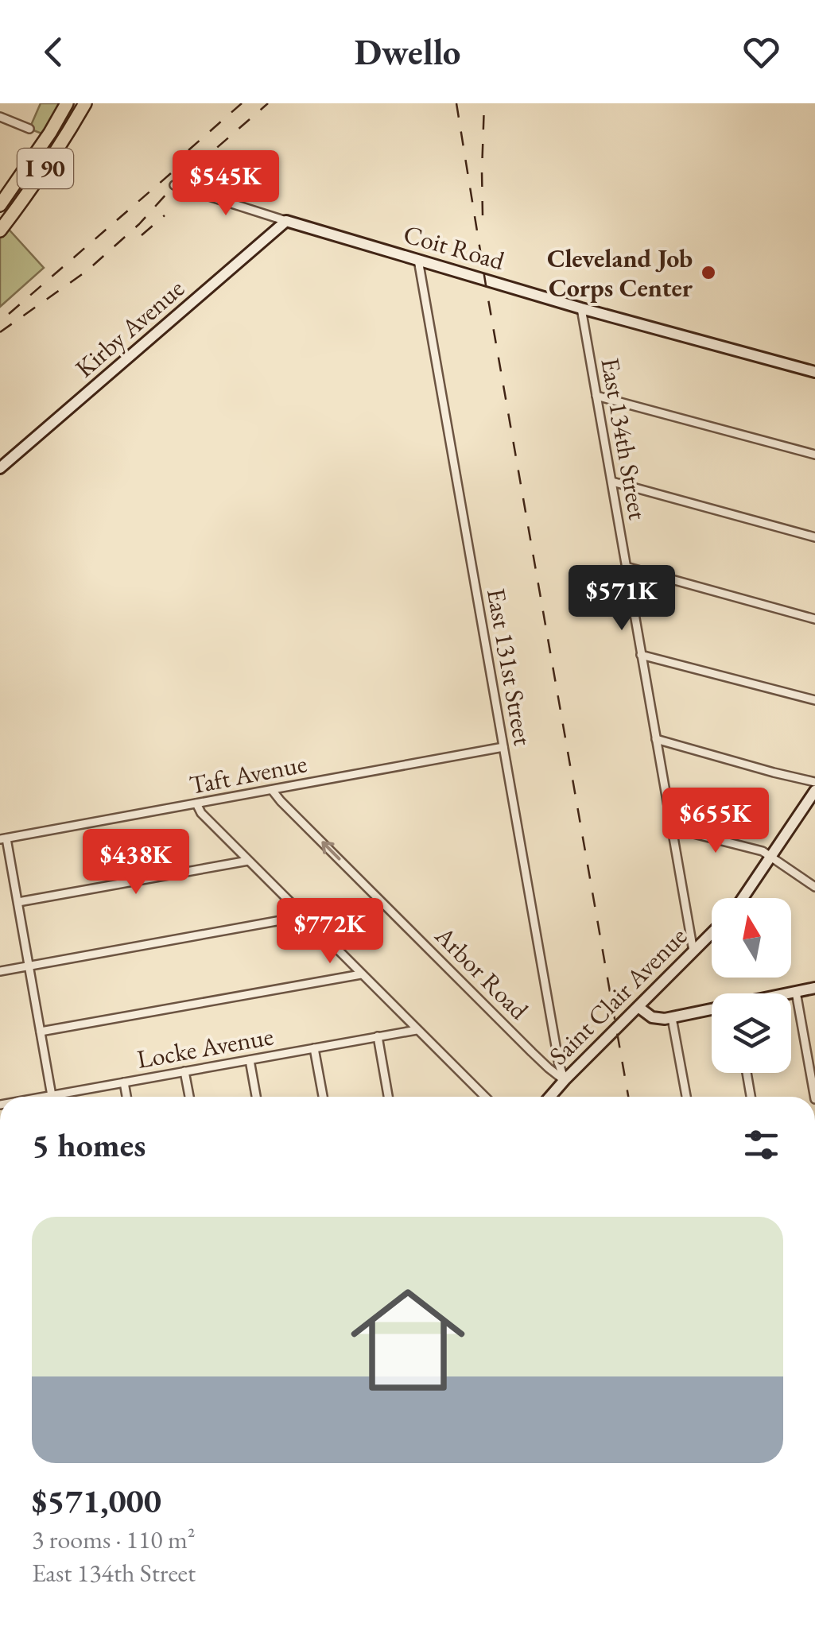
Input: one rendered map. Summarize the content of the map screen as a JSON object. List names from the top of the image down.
{
  "streets": {
    "highway": ["I 90"],
    "street": [
      "Coit Road",
      "Kirby Avenue",
      "East 134th Street",
      "East 131st Street",
      "Taft Avenue",
      "Arbor Road",
      "Saint Clair Avenue",
      "Locke Avenue"
    ]
  },
  "crossings": [
    ["Coit Road", "Kirby Avenue"],
    ["Coit Road", "East 134th Street"],
    ["Coit Road", "East 131st Street"],
    ["East 134th Street", "Saint Clair Avenue"],
    ["East 131st Street", "Taft Avenue"],
    ["East 131st Street", "Arbor Road"],
    ["East 131st Street", "Saint Clair Avenue"],
    ["Taft Avenue", "Arbor Road"],
    ["Arbor Road", "Saint Clair Avenue"]
  ],
  "one_way": ["Arbor Road"],
  "places": ["Cleveland Job Corps Center"],
  "north": "top",
  "page": {
    "header": "Dwello",
    "price": [
      "$545K",
      "$571K",
      "$655K",
      "$438K",
      "$772K"
    ],
    "heading": "5 homes",
    "list": [
      {
        "name": "$571,000",
        "note": "3 rooms · 110 m² · East 134th Street"
      }
    ]
  }
}
